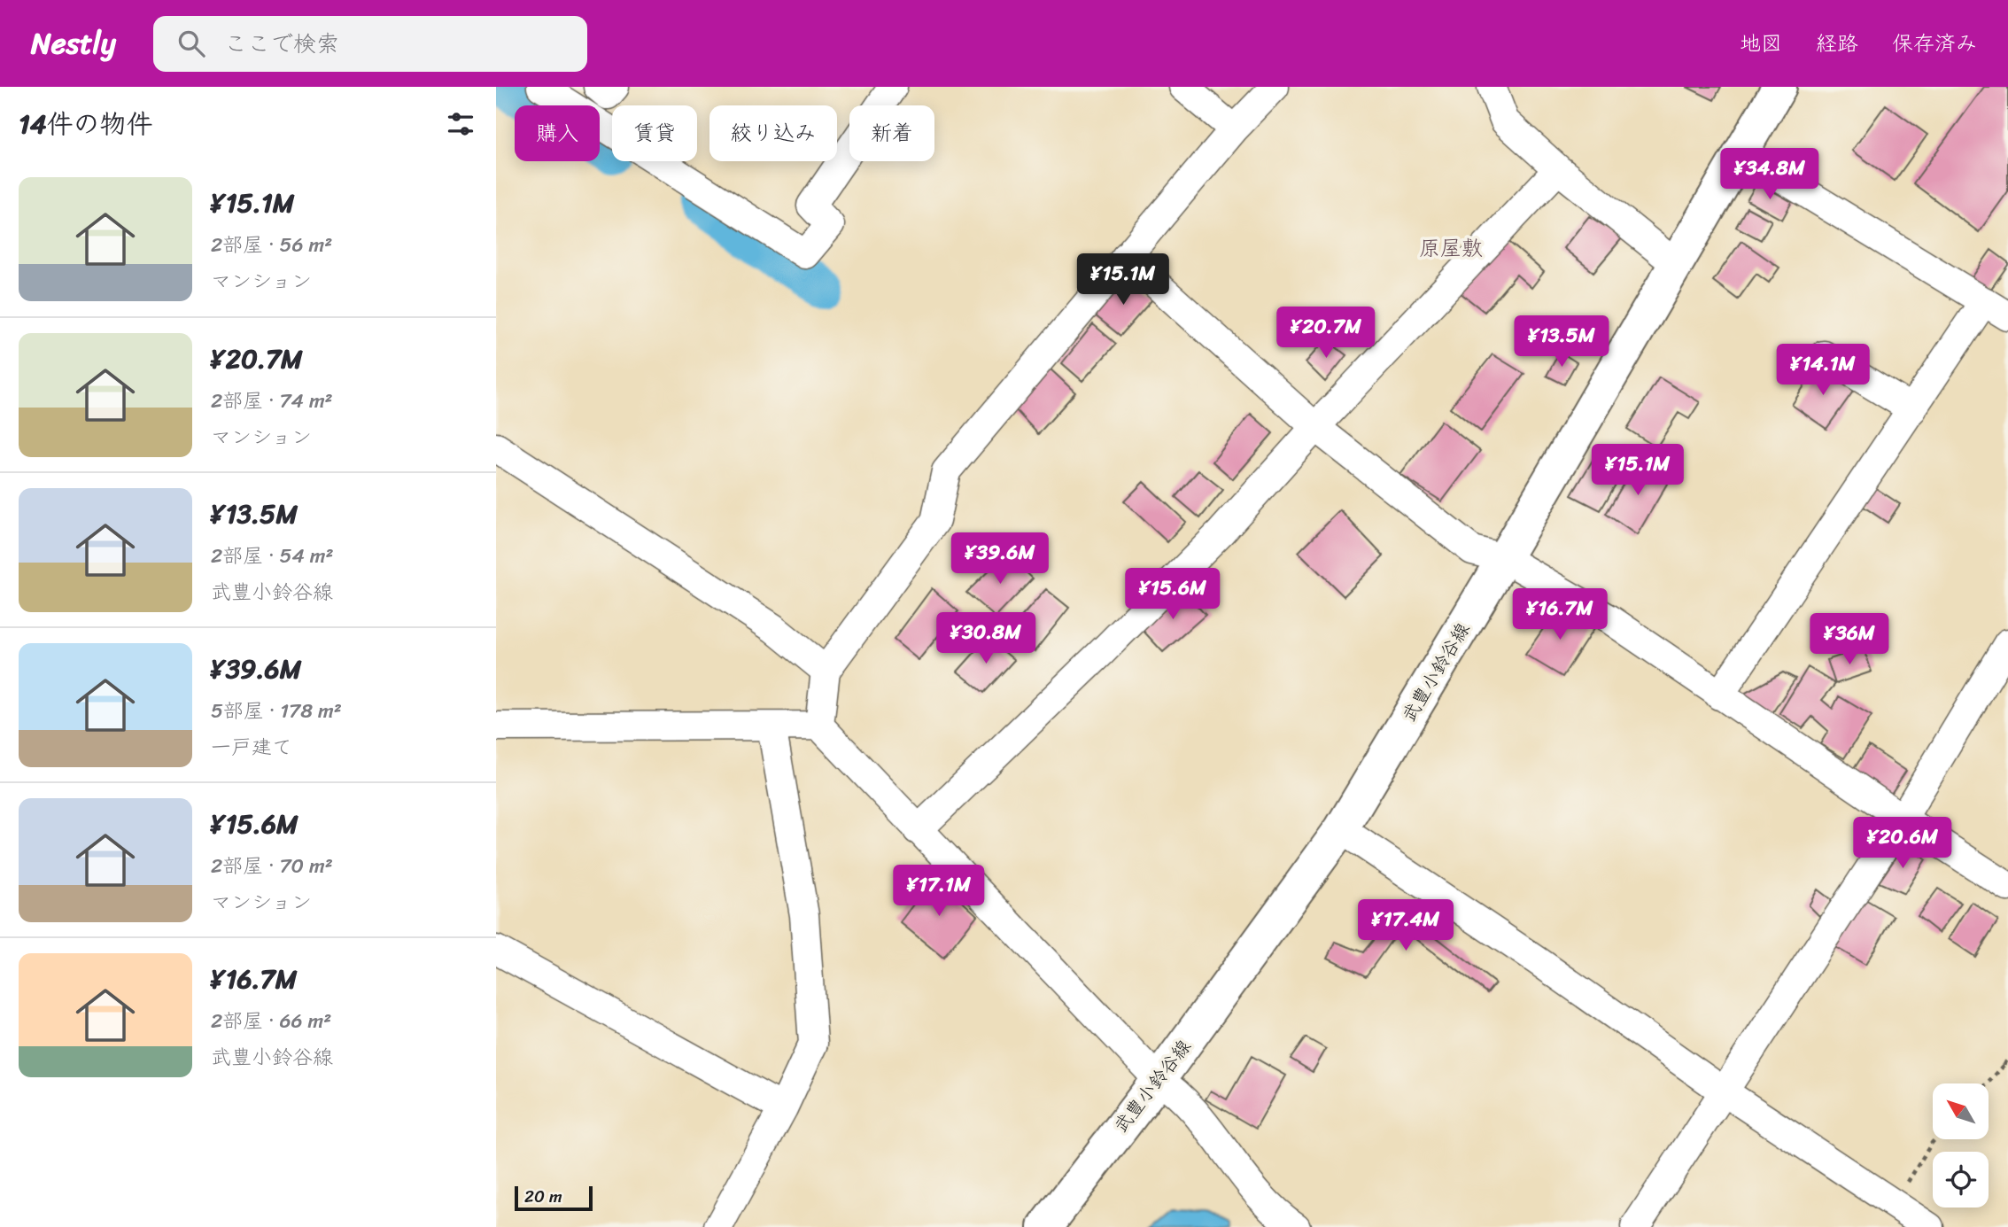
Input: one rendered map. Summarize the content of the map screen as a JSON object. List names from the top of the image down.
{
  "streets": {
    "main road": ["武豊小鈴谷線"]
  },
  "districts": ["原屋敷"],
  "scale_bar": "20 m",
  "north": "top left",
  "page": {
    "header": "Nestly",
    "search": "ここで検索",
    "nav": ["地図", "経路", "保存済み"],
    "heading": "14件の物件",
    "chip": [
      "購入",
      "賃貸",
      "絞り込み",
      "新着"
    ],
    "price": [
      "¥34.8M",
      "¥15.1M",
      "¥20.7M",
      "¥13.5M",
      "¥14.1M",
      "¥15.1M",
      "¥39.6M",
      "¥15.6M",
      "¥16.7M",
      "¥30.8M",
      "¥36M",
      "¥20.6M",
      "¥17.1M",
      "¥17.4M"
    ],
    "list": [
      {
        "name": "¥15.1M",
        "note": "2部屋 · 56 m² · マンション"
      },
      {
        "name": "¥20.7M",
        "note": "2部屋 · 74 m² · マンション"
      },
      {
        "name": "¥13.5M",
        "note": "2部屋 · 54 m² · 武豊小鈴谷線"
      },
      {
        "name": "¥39.6M",
        "note": "5部屋 · 178 m² · 一戸建て"
      },
      {
        "name": "¥15.6M",
        "note": "2部屋 · 70 m² · マンション"
      },
      {
        "name": "¥16.7M",
        "note": "2部屋 · 66 m² · 武豊小鈴谷線"
      }
    ],
    "scale": "20 m"
  }
}
